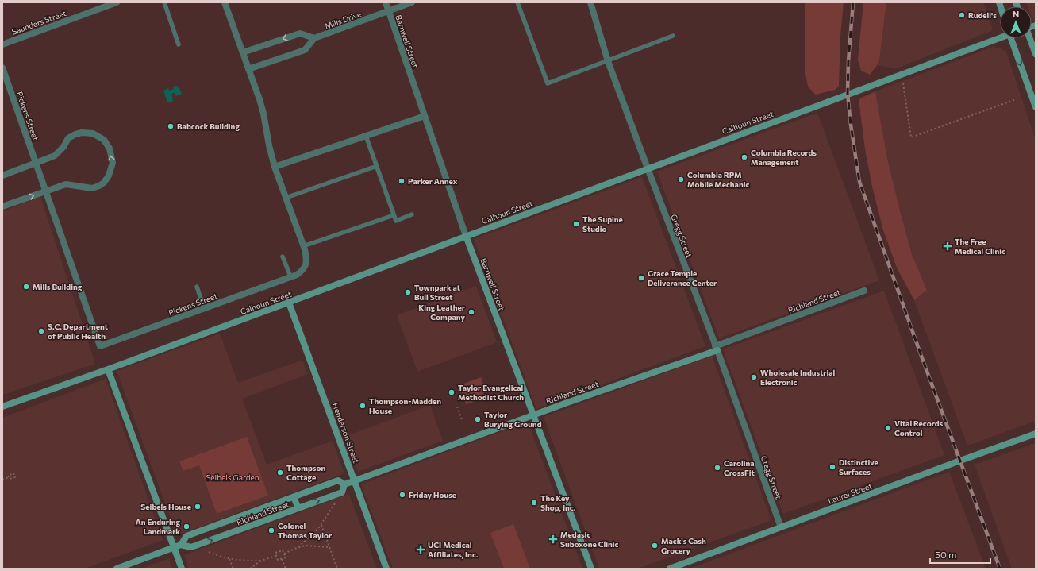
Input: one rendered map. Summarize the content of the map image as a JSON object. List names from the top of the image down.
{
  "streets": {
    "street": [
      "Mills Drive",
      "Saunders Street",
      "Barnwell Street",
      "Pickens Street",
      "Calhoun Street",
      "Gregg Street",
      "Richland Street",
      "Henderson Street",
      "Laurel Street"
    ]
  },
  "crossings": [
    ["Mills Drive", "Barnwell Street"],
    ["Mills Drive", "Pickens Street"],
    ["Barnwell Street", "Calhoun Street"],
    ["Barnwell Street", "Richland Street"],
    ["Calhoun Street", "Gregg Street"],
    ["Calhoun Street", "Henderson Street"],
    ["Gregg Street", "Richland Street"],
    ["Gregg Street", "Laurel Street"],
    ["Richland Street", "Henderson Street"]
  ],
  "parks": ["Seibels Garden"],
  "places": {
    "other": [
      "Rudell's",
      "Babcock Building",
      "Columbia Records Management",
      "Columbia RPM Mobile Mechanic",
      "Parker Annex",
      "The Supine Studio",
      "Grace Temple Deliverance Center",
      "Mills Building",
      "Townpark at Bull Street",
      "King Leather Company",
      "S.C. Department of Public Health",
      "Wholesale Industrial Electronic",
      "Taylor Evangelical Methodist Church",
      "Thompson-Madden House",
      "Taylor Burying Ground",
      "Vital Records Control",
      "Distinctive Surfaces",
      "Carolina CrossFit",
      "Thompson Cottage",
      "Friday House",
      "The Key Shop, Inc.",
      "Seibels House",
      "An Enduring Landmark",
      "Colonel Thomas Taylor",
      "Mack's Cash Grocery"
    ],
    "health": ["The Free Medical Clinic", "Medasic Suboxone Clinic", "UCI Medical Affiliates, Inc."]
  },
  "scale_bar": "50 m",
  "north": "top"
}
